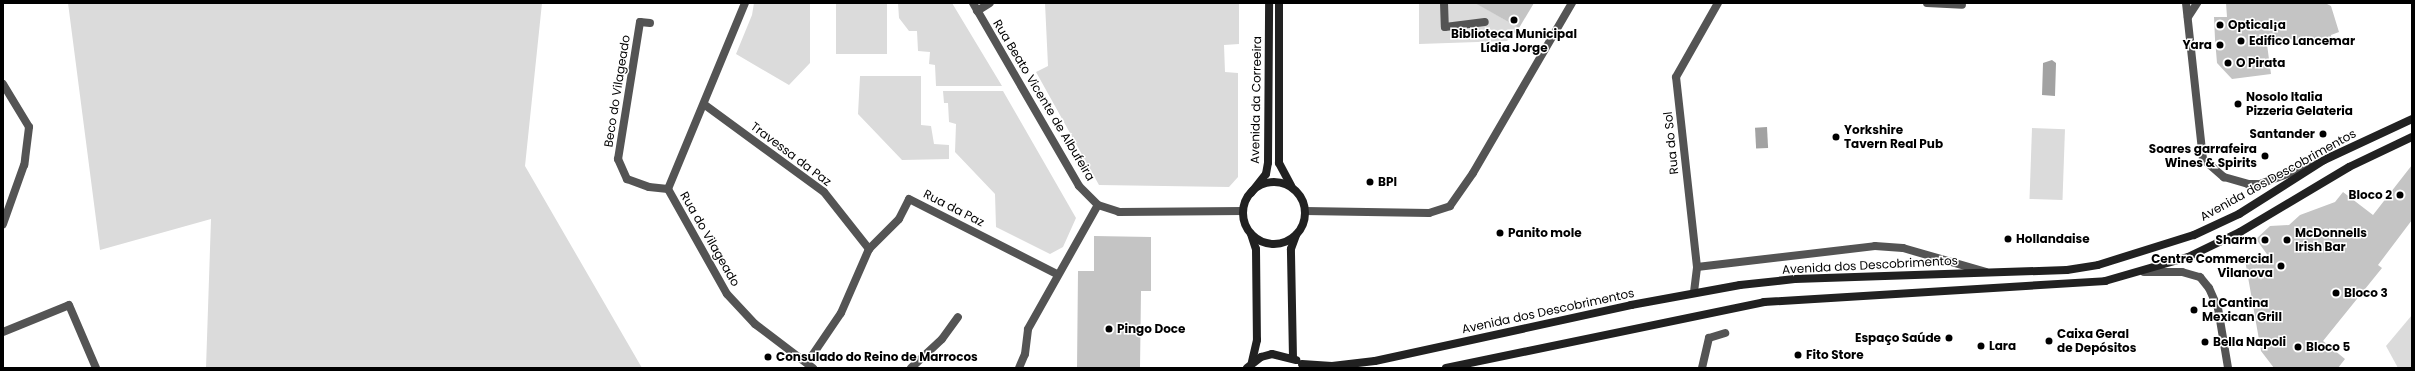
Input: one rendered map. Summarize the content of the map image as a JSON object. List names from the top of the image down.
{
  "streets": {
    "main road": ["Avenida da Correeira", "Avenida dos Descobrimentos"],
    "street": [
      "Beco do Vilageado",
      "Rua Beato Vicente de Albufeira",
      "Rua do Sol",
      "Travessa da Paz",
      "Rua da Paz",
      "Rua do Vilageado"
    ]
  },
  "crossings": [
    ["Beco do Vilageado", "Rua do Vilageado"],
    ["Rua Beato Vicente de Albufeira", "Avenida da Correeira"],
    ["Rua do Sol", "Avenida dos Descobrimentos"],
    ["Travessa da Paz", "Rua da Paz"],
    ["Travessa da Paz", "Rua do Vilageado"],
    ["Rua da Paz", "Rua do Vilageado"]
  ],
  "places": [
    "Biblioteca Municipal Lídia Jorge",
    "Optical¡a",
    "Edifico Lancemar",
    "Yara",
    "O Pirata",
    "Nosolo Italia Pizzeria Gelateria",
    "Santander",
    "Yorkshire Tavern Real Pub",
    "Soares garrafeira Wines & Spirits",
    "BPI",
    "Bloco 2",
    "Panito mole",
    "Hollandaise",
    "Sharm",
    "McDonnells Irish Bar",
    "Centre Commercial Vilanova",
    "Bloco 3",
    "La Cantina Mexican Grill",
    "Pingo Doce",
    "Espaço Saúde",
    "Caixa Geral de Depósitos",
    "Bella Napoli",
    "Lara",
    "Bloco 5",
    "Fito Store",
    "Consulado do Reino de Marrocos"
  ]
}
